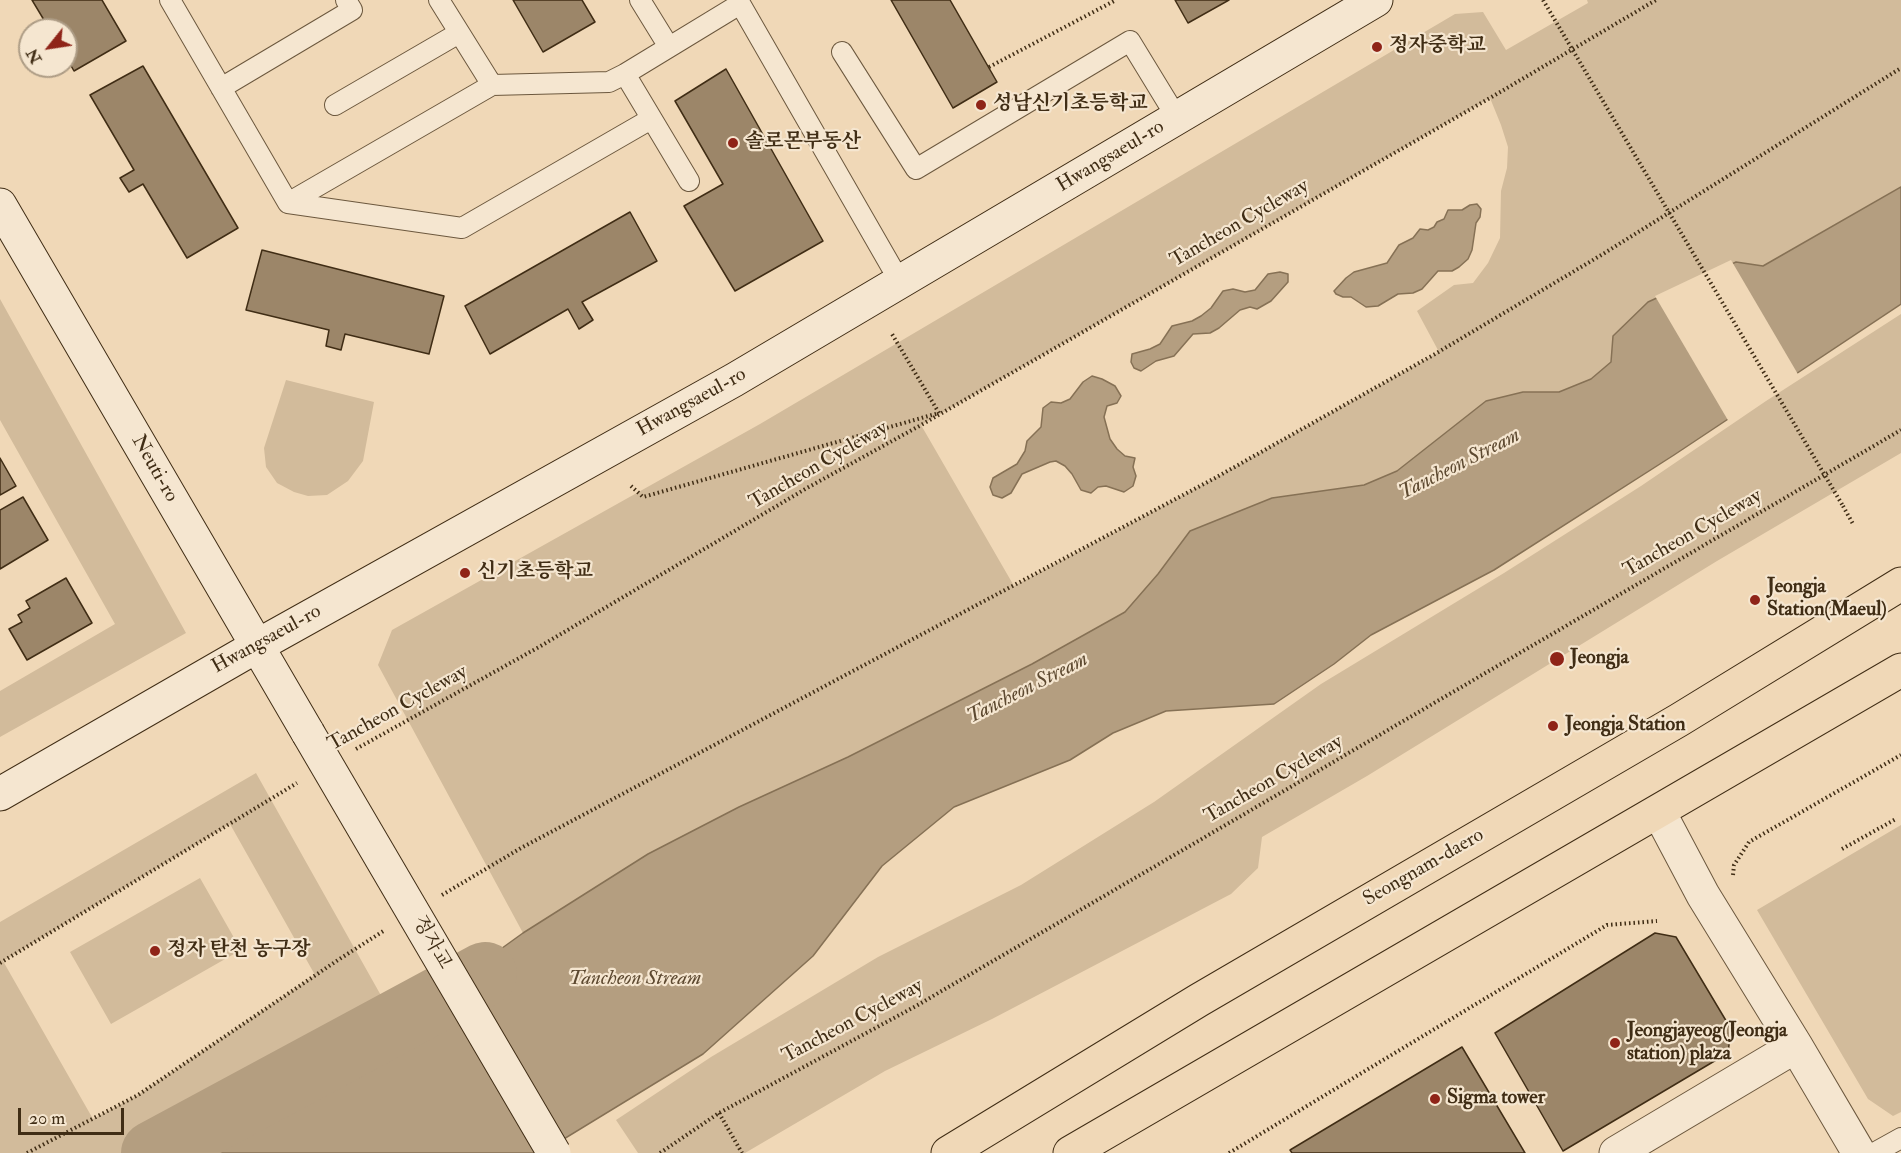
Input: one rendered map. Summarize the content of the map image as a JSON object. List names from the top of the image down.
{
  "streets": {
    "main road": ["Seongnam-daero"],
    "street": ["Hwangsaeul-ro", "Neuti-ro", "정자교"],
    "path": ["Tancheon Cycleway"]
  },
  "crossings": [
    ["Hwangsaeul-ro", "Neuti-ro"],
    ["Neuti-ro", "정자교"]
  ],
  "water": ["Tancheon Stream"],
  "places": [
    "정자중학교",
    "성남신기초등학교",
    "솔로몬부동산",
    "신기초등학교",
    "Jeongja Station(Maeul)",
    "Jeongja",
    "Jeongja Station",
    "정자 탄천 농구장",
    "Jeongjayeog(Jeongja station) plaza",
    "Sigma tower"
  ],
  "scale_bar": "20 m",
  "north": "bottom left"
}
